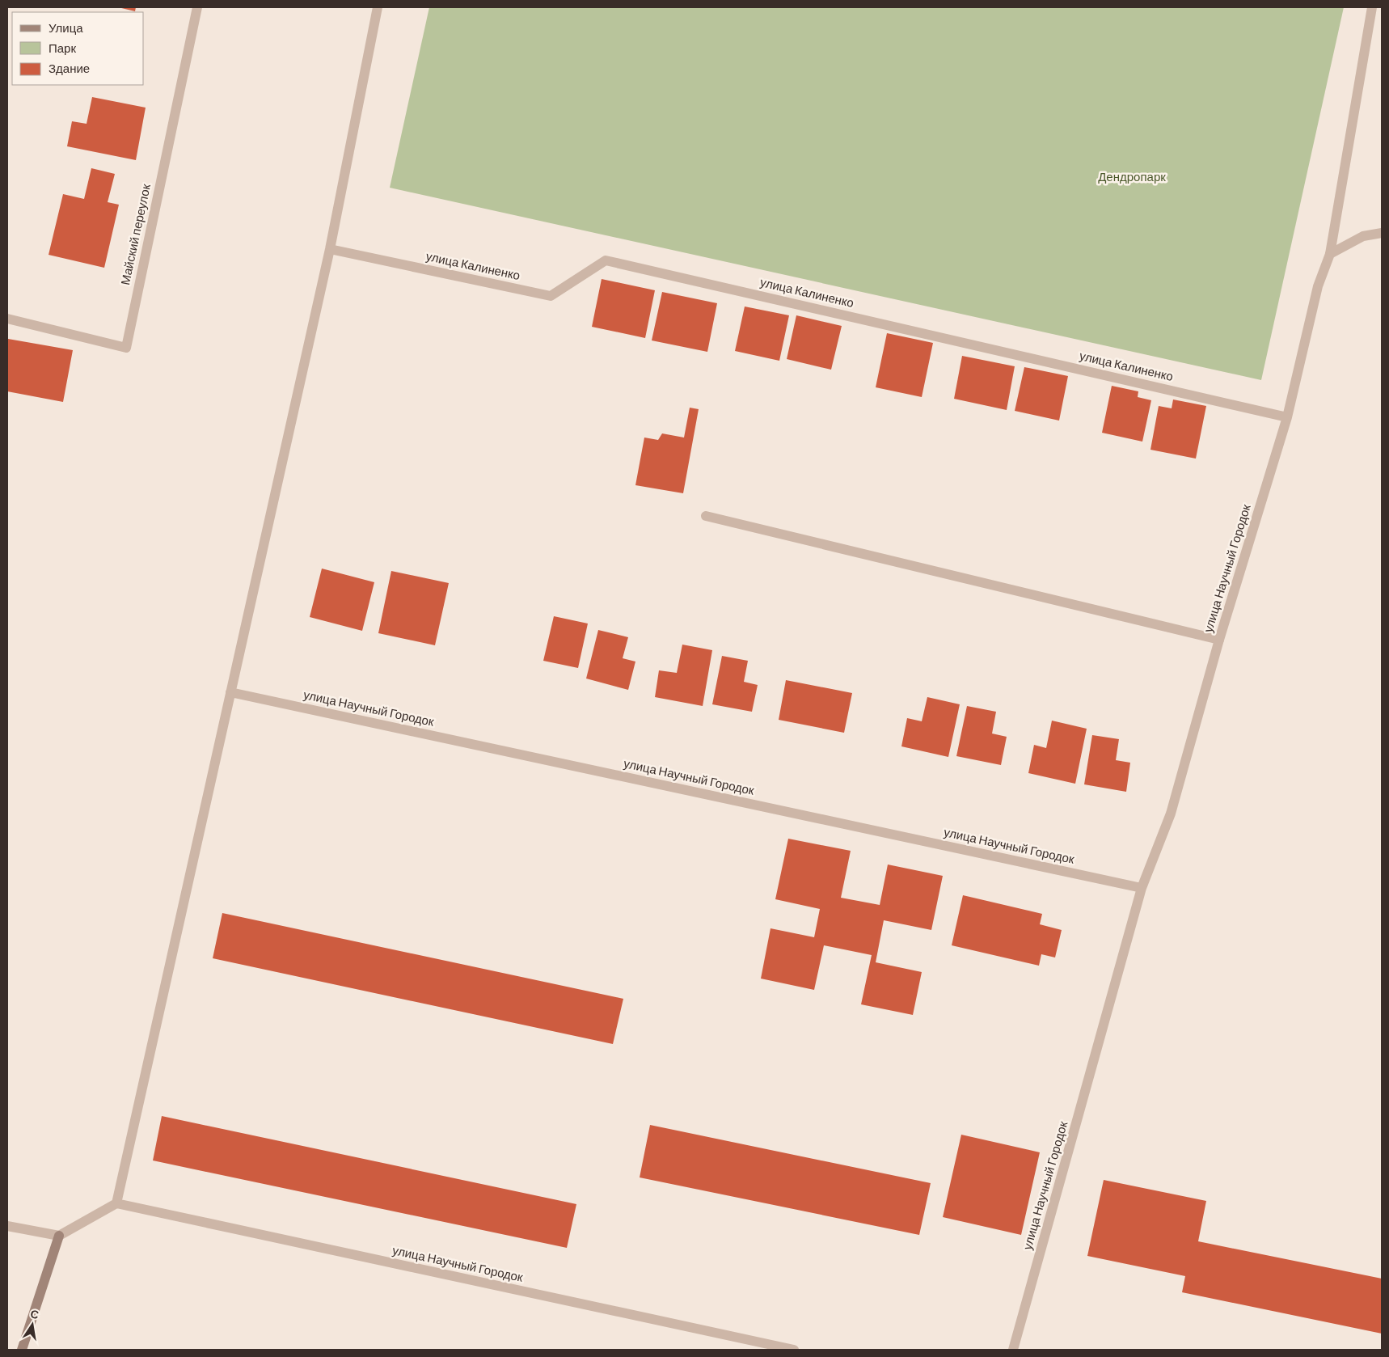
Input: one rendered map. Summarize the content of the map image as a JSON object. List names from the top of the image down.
{
  "streets": {
    "street": ["Майский переулок", "улица Калиненко", "улица Научный Городок"]
  },
  "crossings": [
    ["улица Калиненко", "улица Научный Городок"]
  ],
  "parks": ["Дендропарк"],
  "legend": ["Улица", "Парк", "Здание"],
  "north": "top"
}
